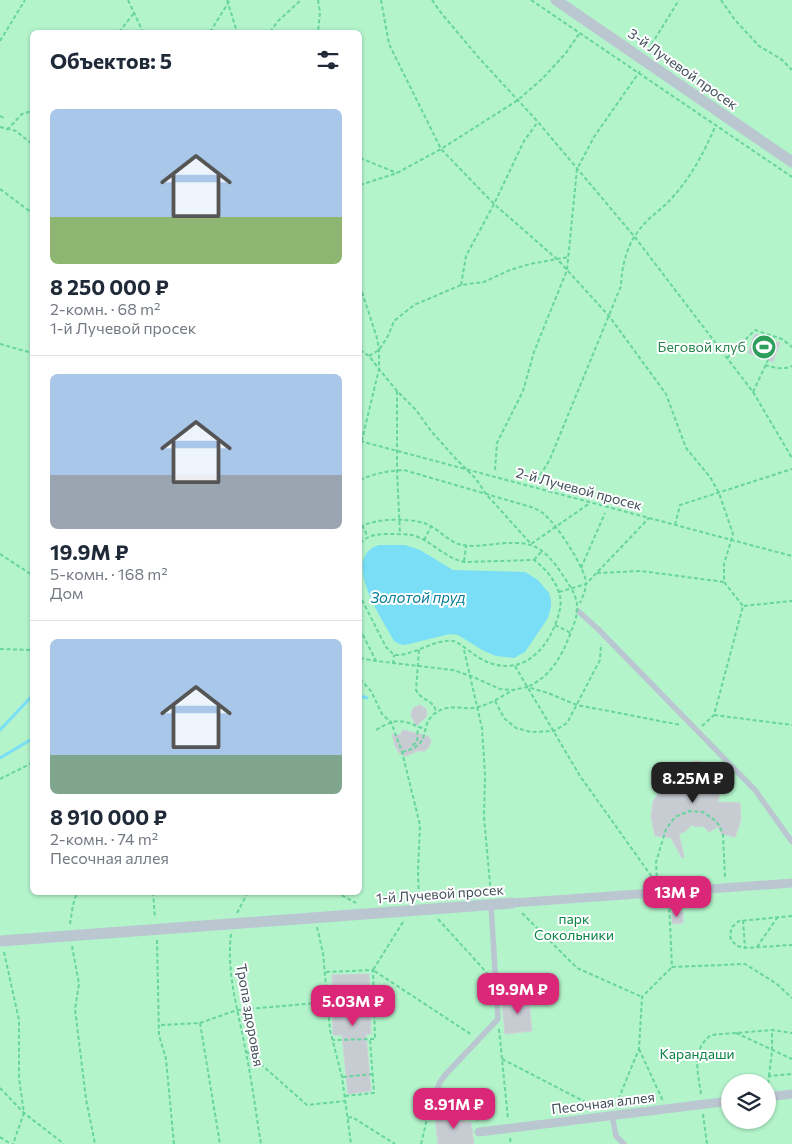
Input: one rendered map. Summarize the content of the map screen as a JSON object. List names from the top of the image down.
{
  "streets": {
    "street": ["3-й Лучевой просек", "1-й Лучевой просек", "Песочная аллея"],
    "path": ["2-й Лучевой просек", "Тропа здоровья"]
  },
  "crossings": [
    ["1-й Лучевой просек", "Тропа здоровья"]
  ],
  "water": ["Золотой пруд"],
  "parks": ["парк Сокольники", "Карандаши"],
  "places": {
    "sports": ["Беговой клуб"]
  },
  "page": {
    "heading": "Объектов: 5",
    "list": [
      {
        "name": "8 250 000 ₽",
        "note": "2-комн. · 68 m² · 1-й Лучевой просек"
      },
      {
        "name": "19.9M ₽",
        "note": "5-комн. · 168 m² · Дом"
      },
      {
        "name": "8 910 000 ₽",
        "note": "2-комн. · 74 m² · Песочная аллея"
      }
    ],
    "price": [
      "8.25M ₽",
      "13M ₽",
      "19.9M ₽",
      "5.03M ₽",
      "8.91M ₽"
    ]
  }
}
